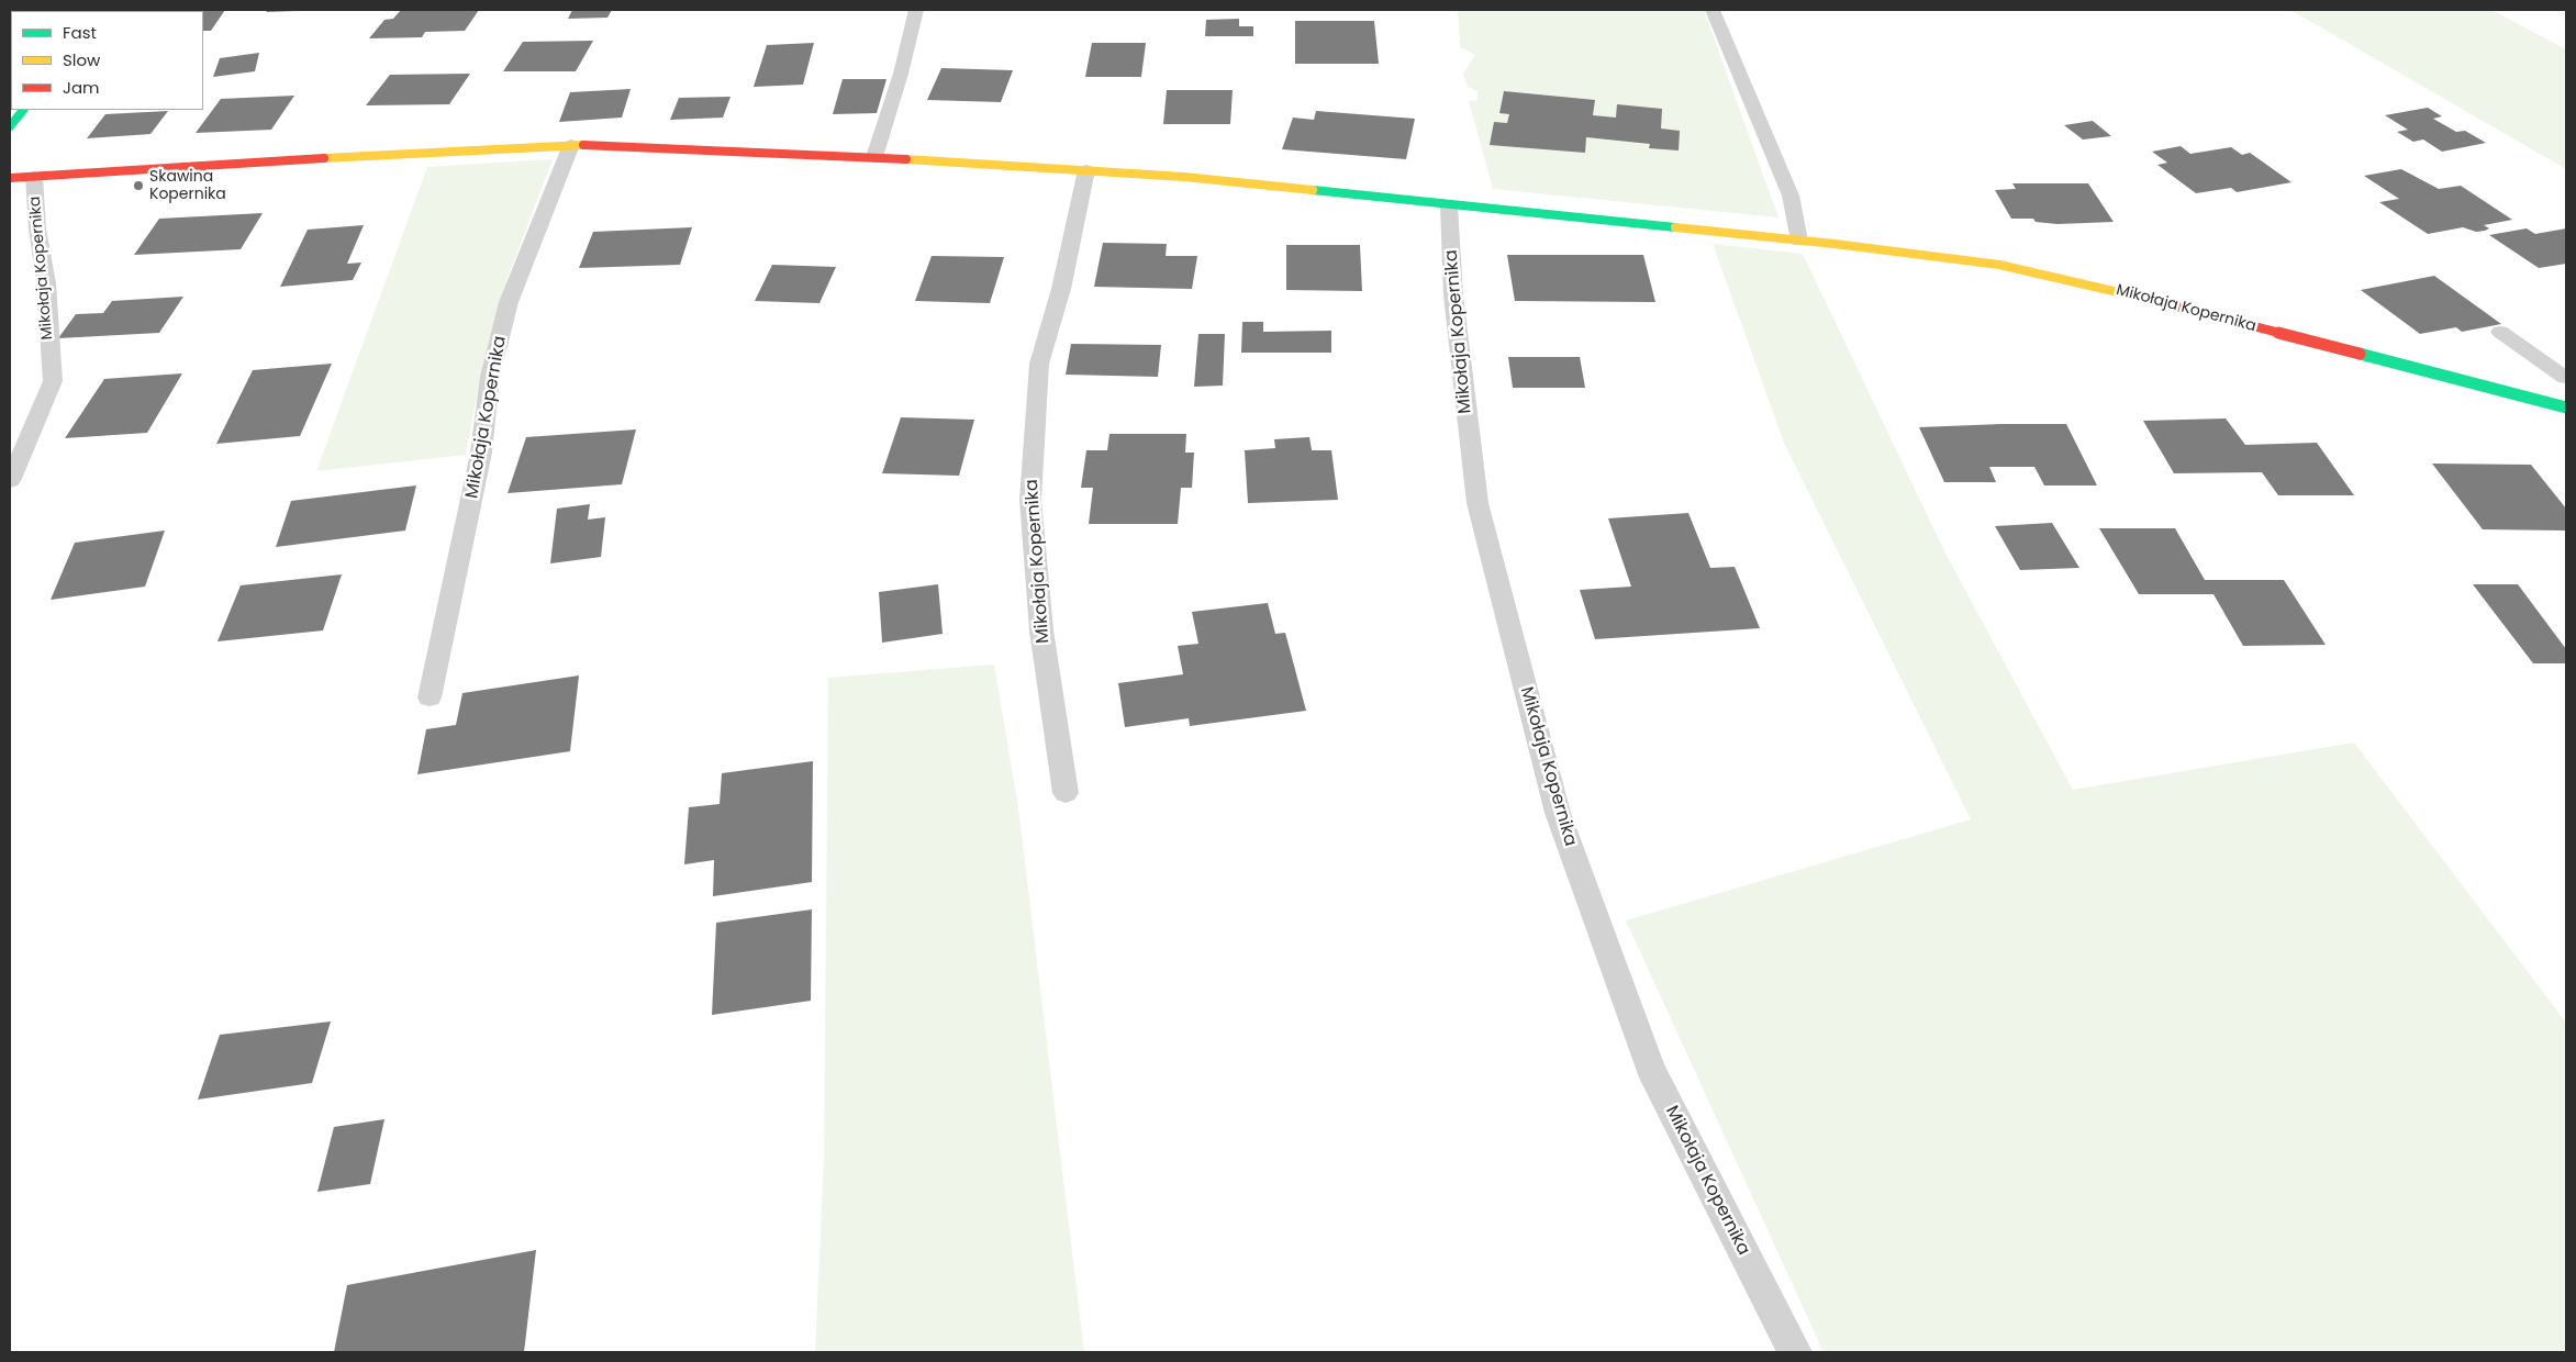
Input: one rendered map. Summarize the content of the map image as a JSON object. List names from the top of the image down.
{
  "streets": {
    "street": ["Mikołaja Kopernika"]
  },
  "places": ["Skawina Kopernika"],
  "legend": ["Fast", "Slow", "Jam"]
}
